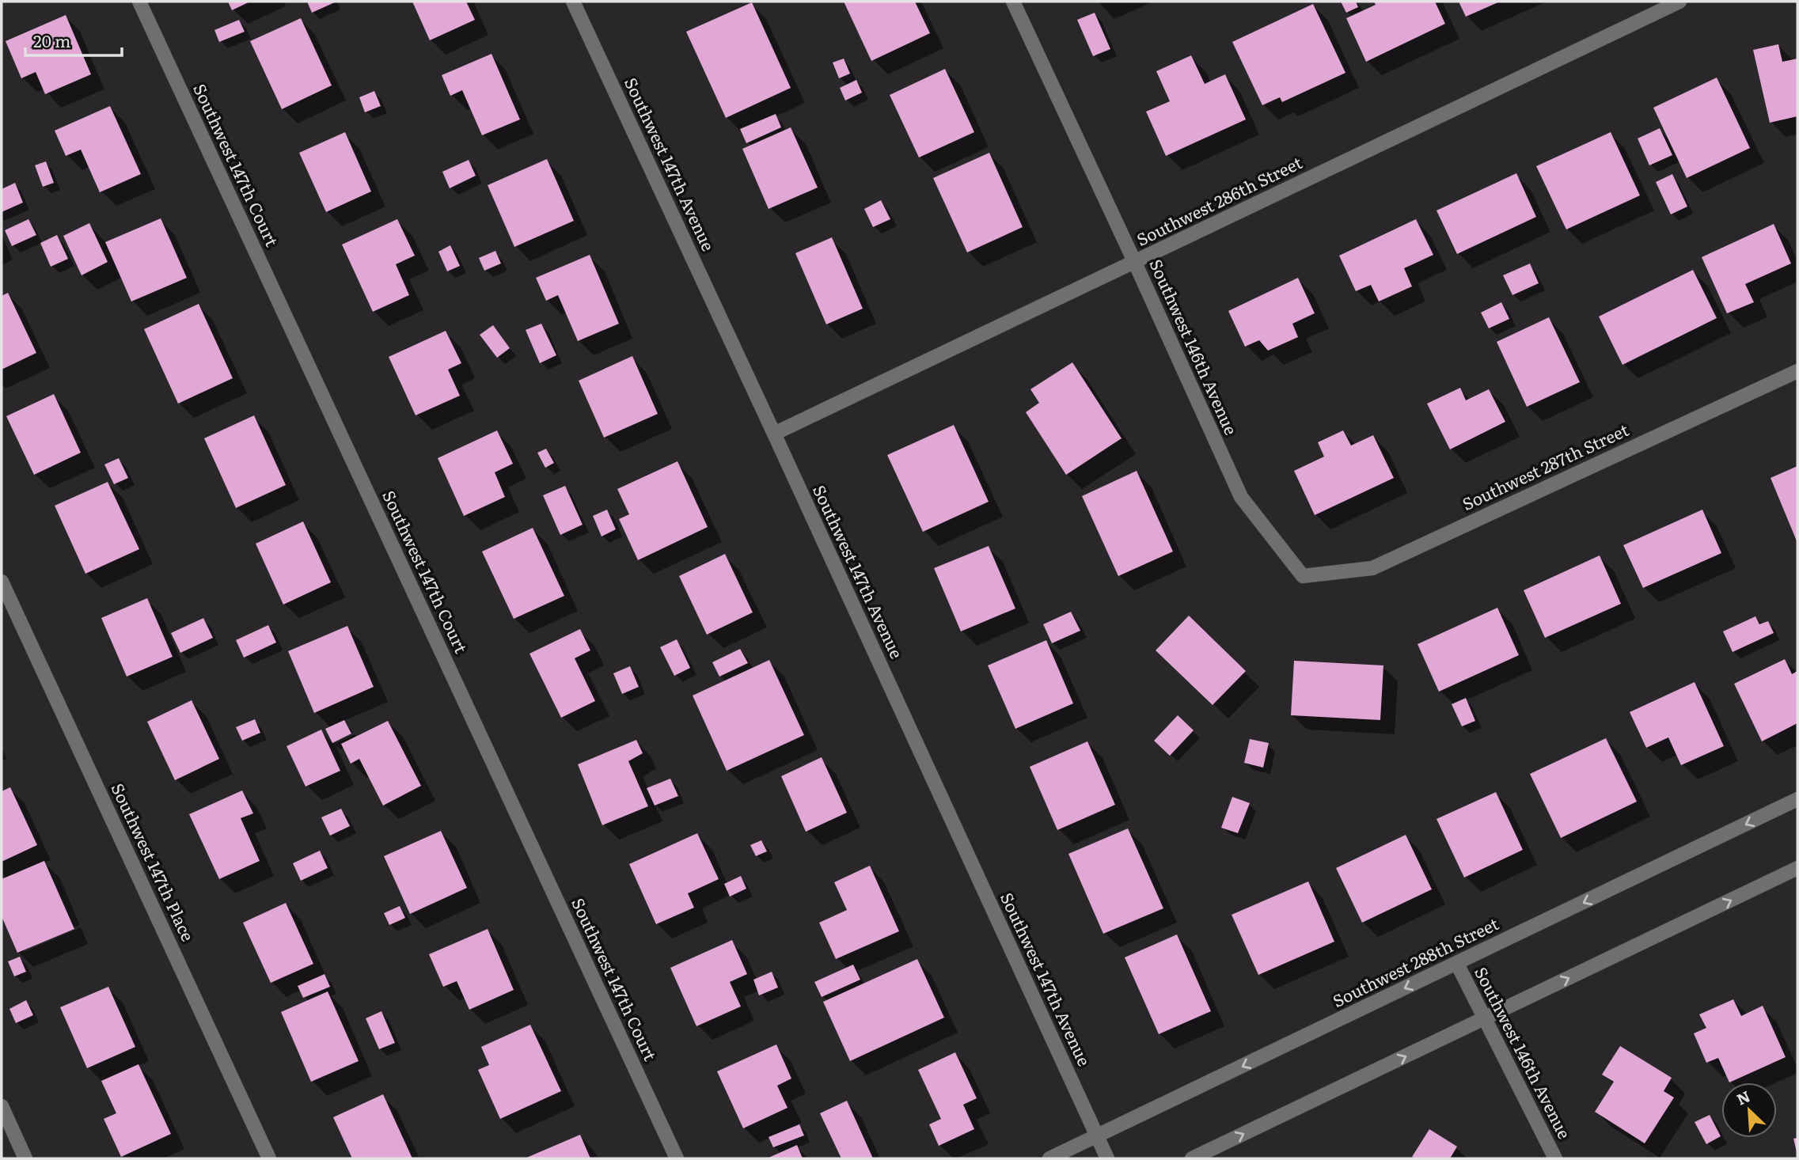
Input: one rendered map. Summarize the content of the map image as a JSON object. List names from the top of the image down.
{
  "streets": {
    "street": [
      "Southwest 147th Avenue",
      "Southwest 147th Court",
      "Southwest 286th Street",
      "Southwest 146th Avenue",
      "Southwest 287th Street",
      "Southwest 147th Place",
      "Southwest 288th Street"
    ]
  },
  "crossings": [
    ["Southwest 147th Avenue", "Southwest 286th Street"],
    ["Southwest 147th Avenue", "Southwest 288th Street"],
    ["Southwest 286th Street", "Southwest 146th Avenue"],
    ["Southwest 146th Avenue", "Southwest 287th Street"],
    ["Southwest 146th Avenue", "Southwest 288th Street"]
  ],
  "scale_bar": "20 m",
  "north": "top left"
}
